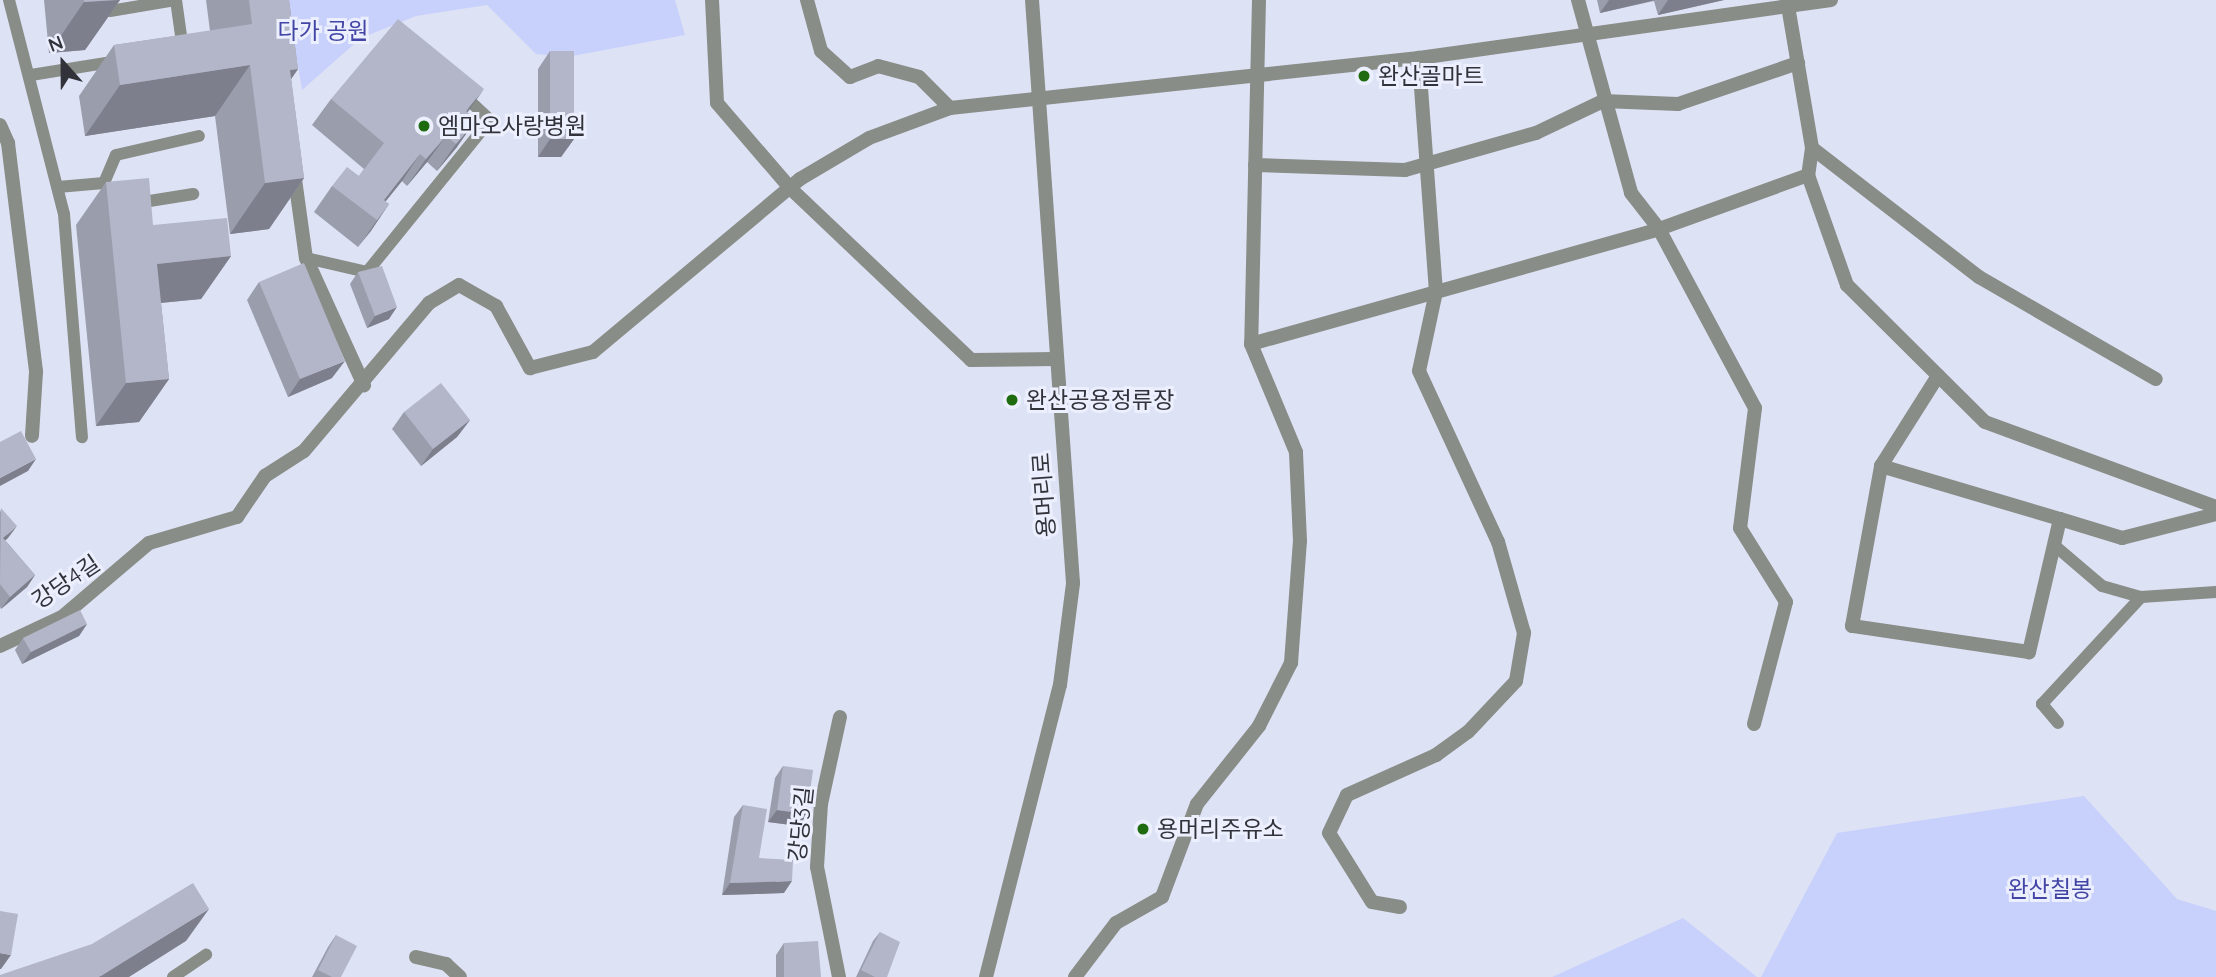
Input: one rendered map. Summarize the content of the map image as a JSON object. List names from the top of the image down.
{
  "streets": {
    "street": ["용머리로", "강당4길", "강당3길"]
  },
  "parks": ["다가 공원", "완산칠봉"],
  "places": [
    "완산골마트",
    "엠마오사랑병원",
    "완산공용정류장",
    "용머리주유소"
  ],
  "north": "top"
}
